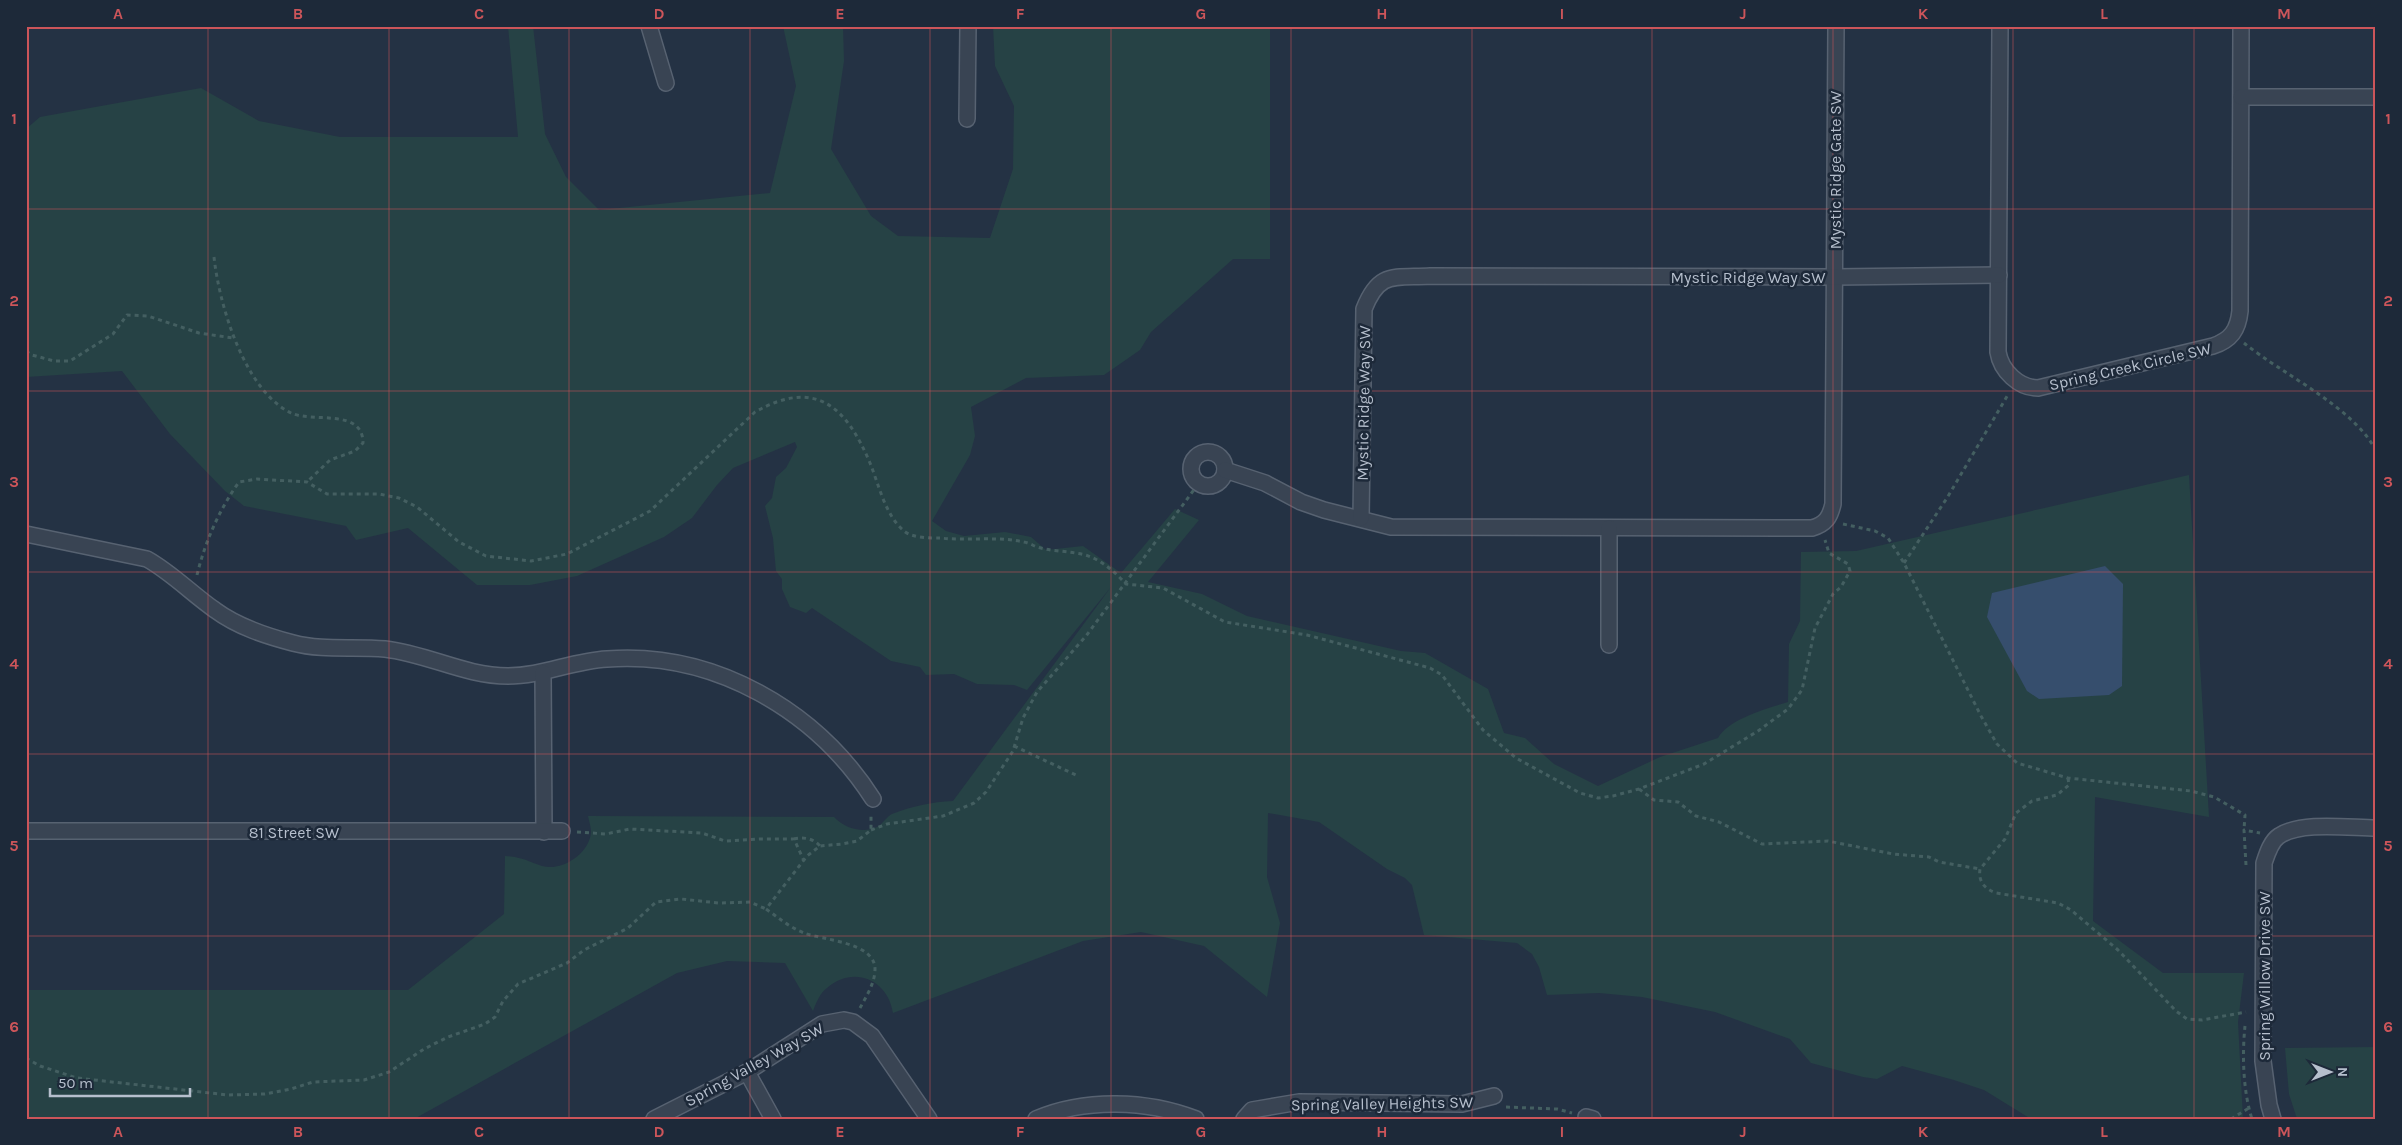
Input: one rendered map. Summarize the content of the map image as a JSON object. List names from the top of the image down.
{
  "streets": {
    "street": [
      "Mystic Ridge Gate SW",
      "Mystic Ridge Way SW",
      "Spring Creek Circle SW",
      "81 Street SW",
      "Spring Willow Drive SW",
      "Spring Valley Way SW",
      "Spring Valley Heights SW"
    ]
  },
  "crossings": [
    ["Mystic Ridge Gate SW", "Mystic Ridge Way SW"],
    ["Mystic Ridge Way SW", "Spring Creek Circle SW"]
  ],
  "scale_bar": "50 m",
  "north": "right",
  "grid": {
    "columns": [
      "A",
      "B",
      "C",
      "D",
      "E",
      "F",
      "G",
      "H",
      "I",
      "J",
      "K",
      "L",
      "M"
    ],
    "rows": [
      "1",
      "2",
      "3",
      "4",
      "5",
      "6"
    ]
  }
}
